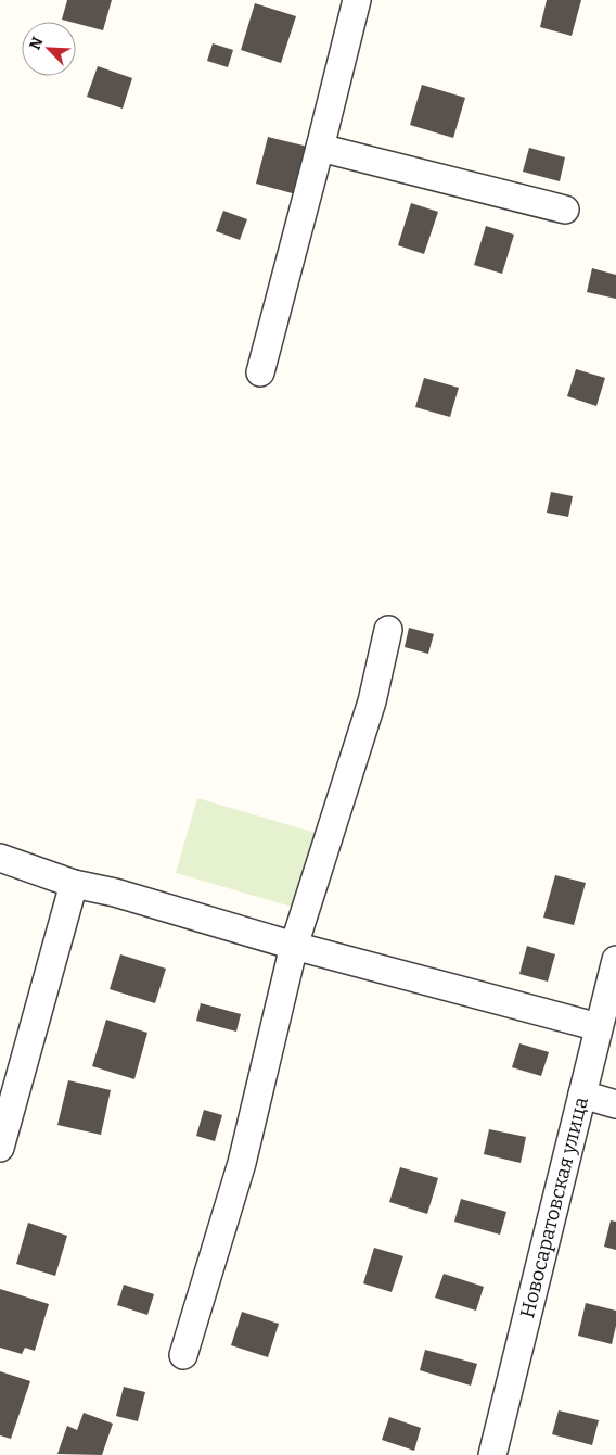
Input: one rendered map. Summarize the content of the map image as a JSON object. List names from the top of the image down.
{
  "streets": {
    "street": ["Новосаратовская улица"]
  },
  "north": "top left"
}
